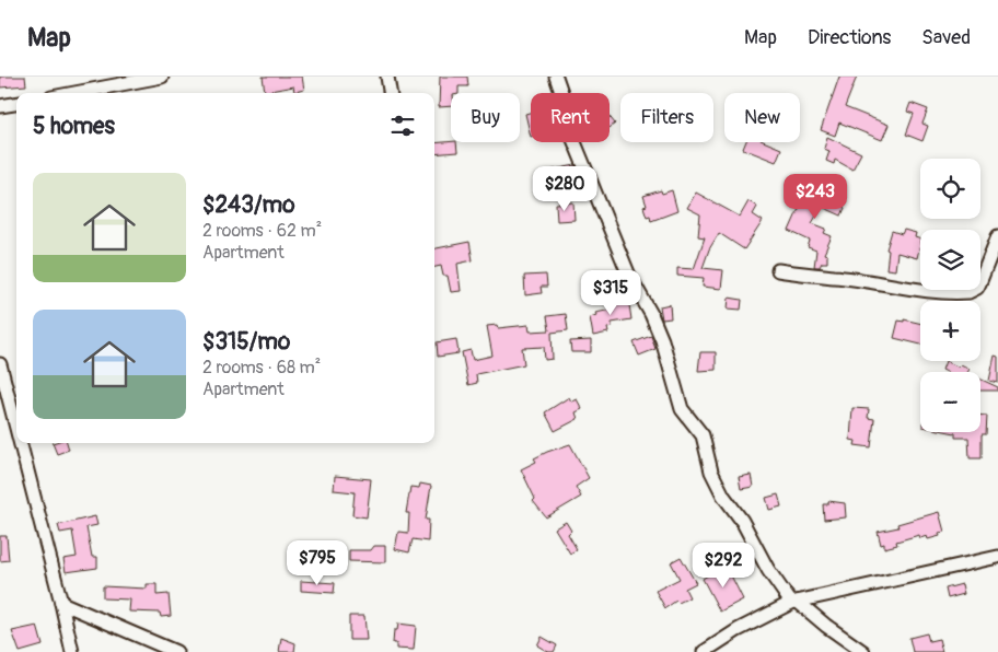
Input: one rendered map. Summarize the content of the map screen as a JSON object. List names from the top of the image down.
{
  "page": {
    "header": "Map",
    "nav": ["Map", "Directions", "Saved"],
    "chip": [
      "Buy",
      "Rent",
      "Filters",
      "New"
    ],
    "heading": "5 homes",
    "map_buttons": ["+", "−"],
    "list": [
      {
        "name": "$243/mo",
        "note": "2 rooms · 62 m² · Apartment"
      },
      {
        "name": "$315/mo",
        "note": "2 rooms · 68 m² · Apartment"
      }
    ],
    "price": [
      "$280",
      "$243",
      "$315",
      "$795",
      "$292"
    ]
  }
}
